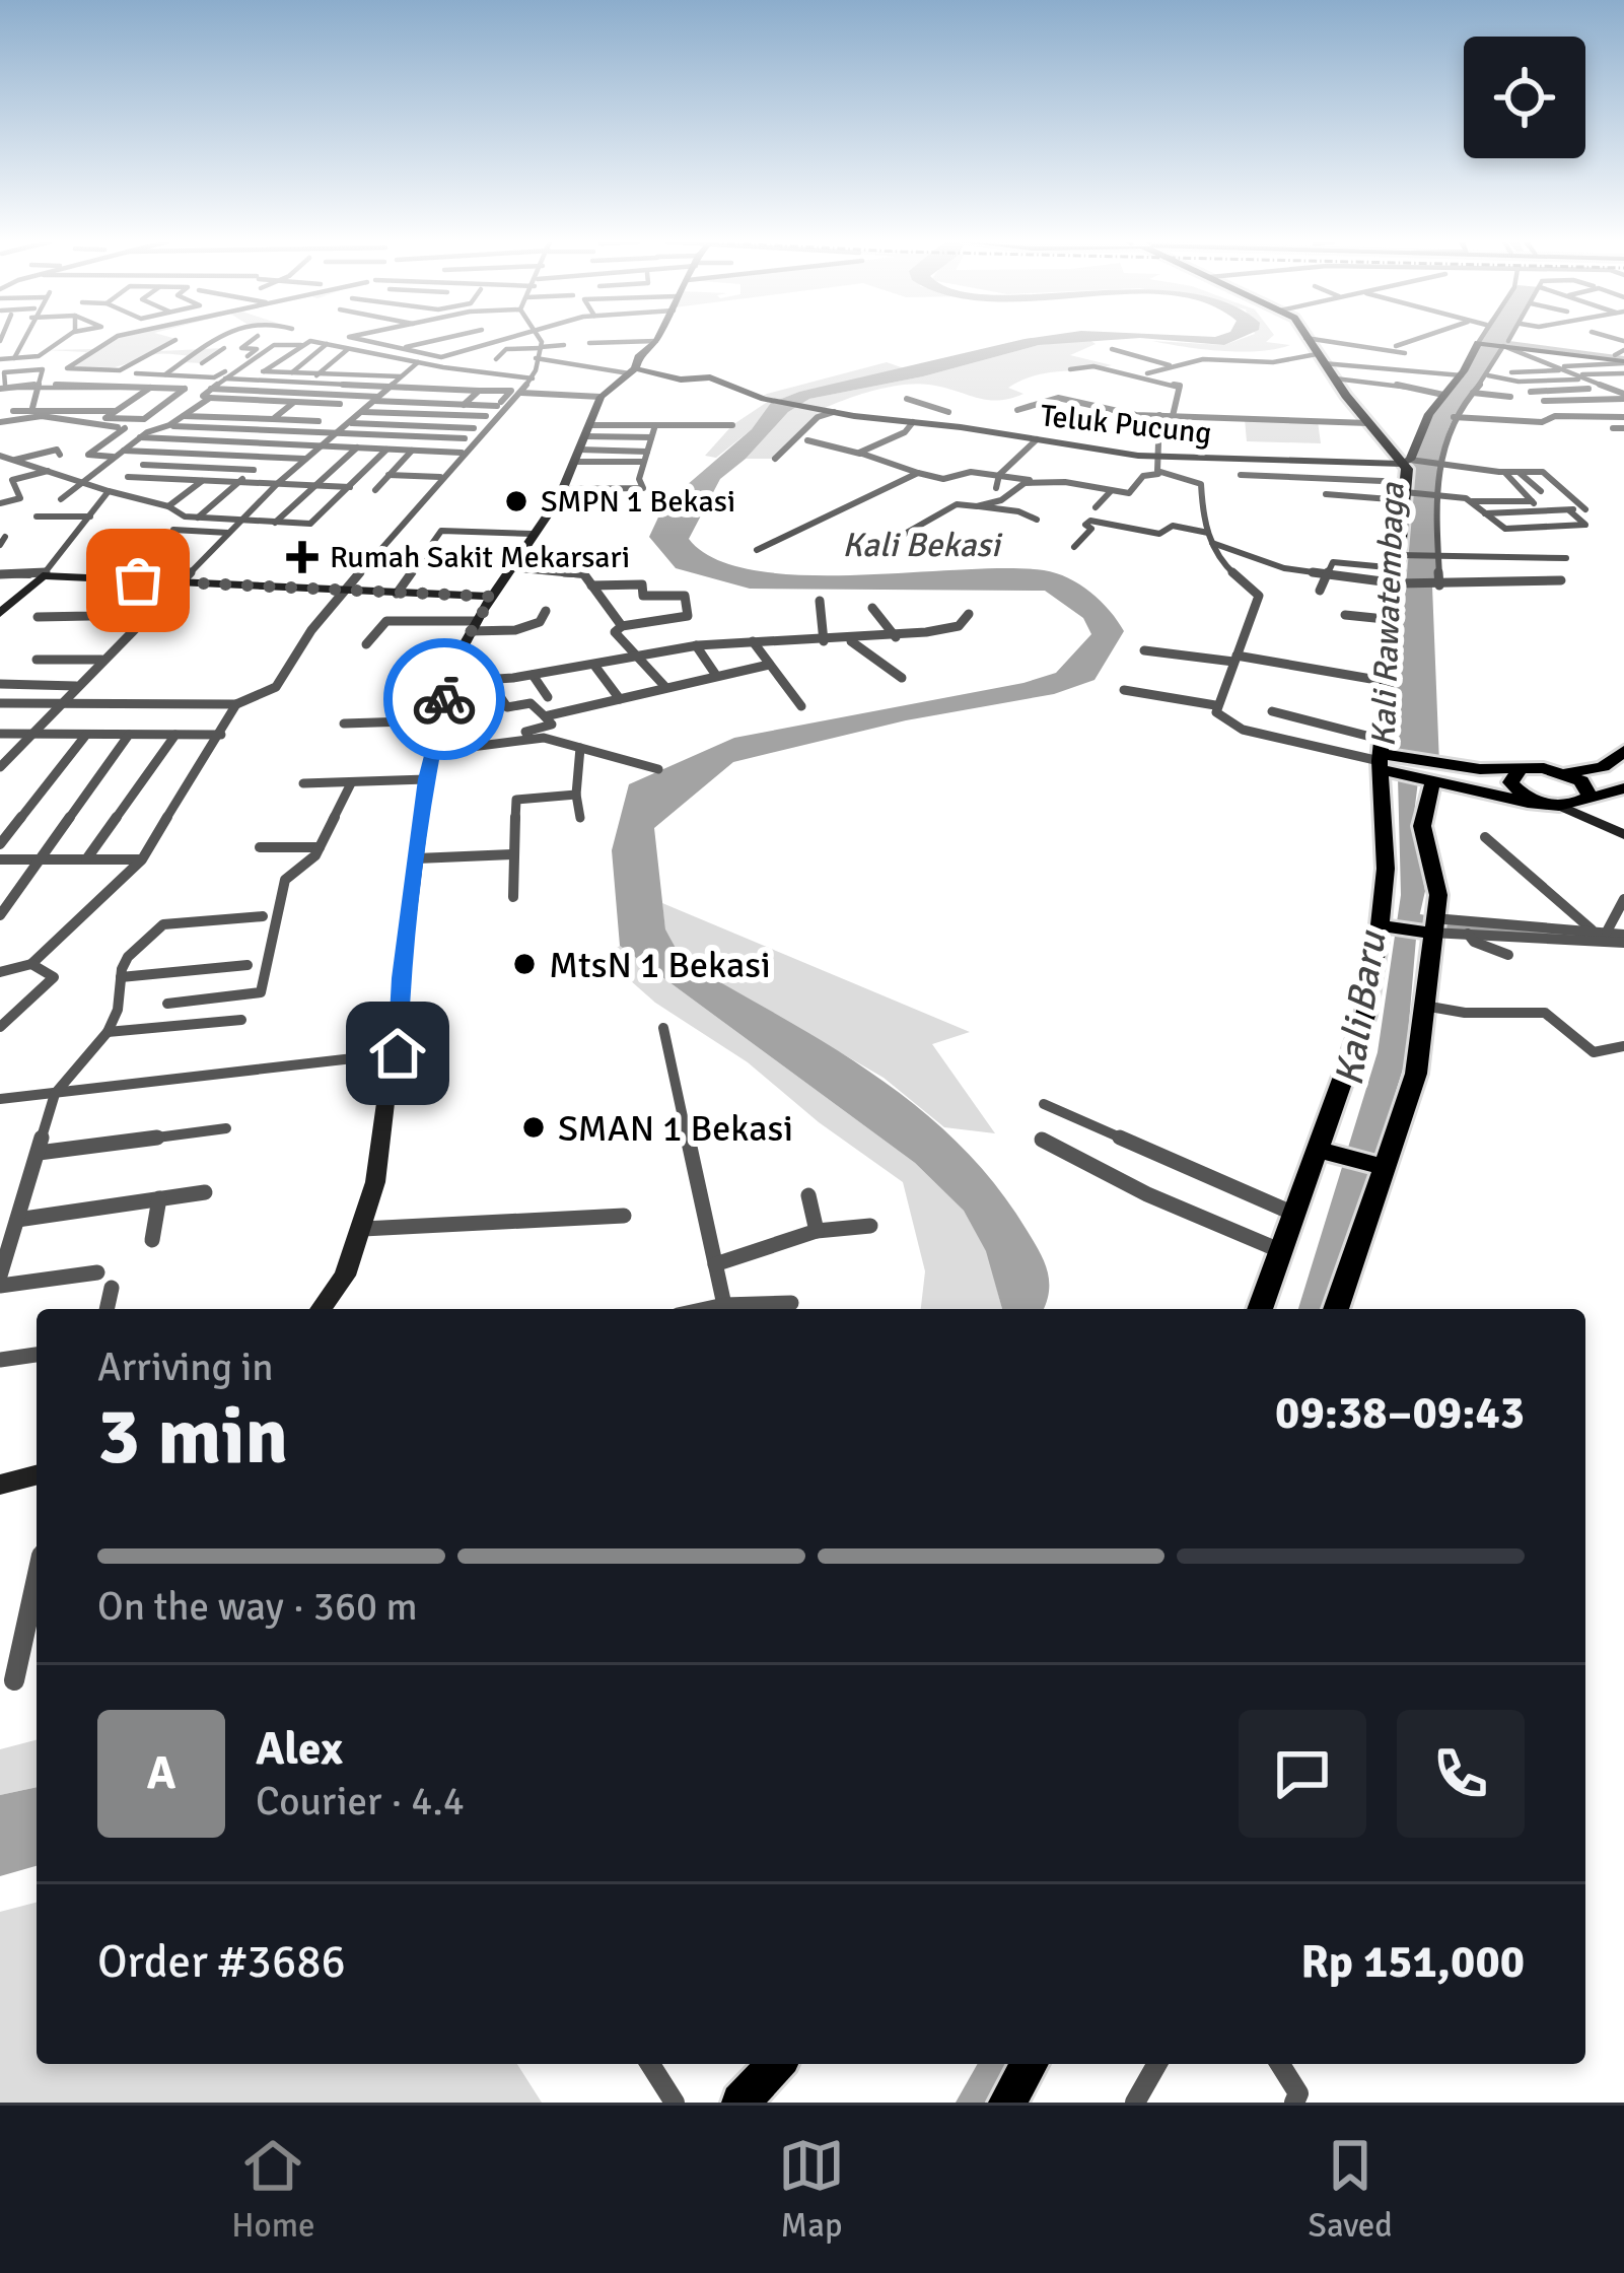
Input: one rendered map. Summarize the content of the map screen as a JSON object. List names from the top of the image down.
{
  "streets": {
    "street": ["Teluk Pucung"]
  },
  "water": ["Kali Bekasi", "Kali Rawatembaga", "Kali Baru"],
  "places": {
    "other": ["SMPN 1 Bekasi", "MtsN 1 Bekasi", "SMAN 1 Bekasi"],
    "health": ["Rumah Sakit Mekarsari"]
  },
  "page": {
    "heading": ["3 min", "Arriving in", "09:38–09:43"],
    "panel": [
      "Alex",
      "Courier · 4.4",
      "Order #3686",
      "Rp 151,000"
    ],
    "bar": "On the way · 360 m",
    "round": "A",
    "tabs": ["Home", "Map", "Saved"]
  }
}
